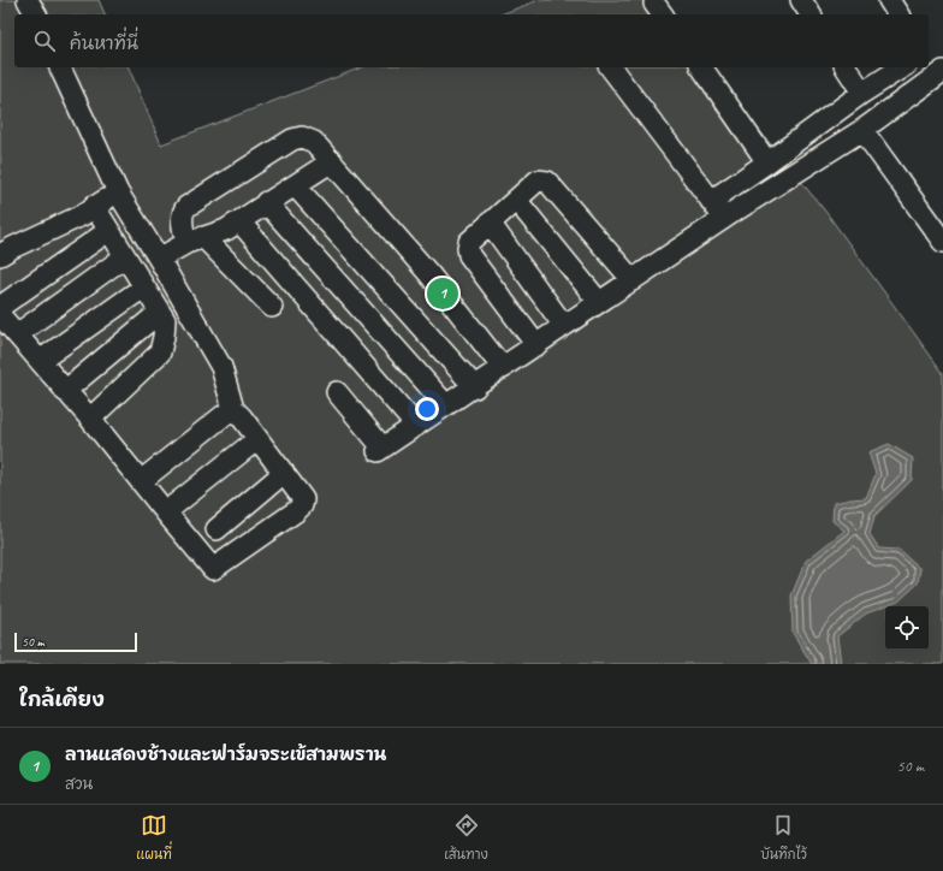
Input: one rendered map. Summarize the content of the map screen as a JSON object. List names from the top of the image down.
{
  "scale_bar": "50 m",
  "page": {
    "search": "ค้นหาที่นี่",
    "pins": "1",
    "scale": "50 m",
    "heading": "ใกล้เคียง",
    "list": [
      {
        "mark": "1",
        "name": "ลานแสดงช้างและฟาร์มจระเข้สามพราน",
        "note": "สวน",
        "value": "50 m"
      }
    ],
    "nav": ["แผนที่", "เส้นทาง", "บันทึกไว้"]
  }
}
